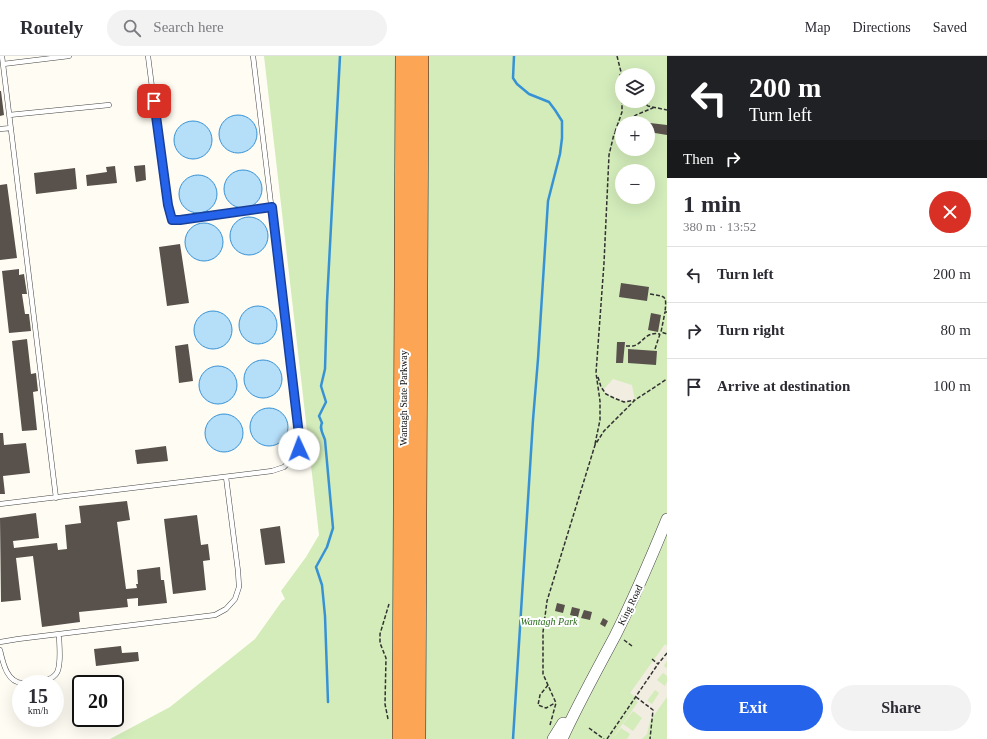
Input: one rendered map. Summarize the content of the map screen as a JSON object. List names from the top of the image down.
{
  "streets": {
    "highway": ["Wantagh State Parkway"],
    "street": ["King Road"]
  },
  "parks": ["Wantagh Park"],
  "page": {
    "header": "Routely",
    "search": "Search here",
    "nav": ["Map", "Directions", "Saved"],
    "turn": ["200 m", "Turn left"],
    "map_buttons": ["+", "−"],
    "then": "Then",
    "heading": ["1 min", "380 m · 13:52"],
    "list": [
      {
        "name": "Turn left",
        "value": "200 m"
      },
      {
        "name": "Turn right",
        "value": "80 m"
      },
      {
        "name": "Arrive at destination",
        "value": "100 m"
      }
    ],
    "speed": "15 km/h",
    "limit": "20",
    "buttons": ["Exit", "Share"]
  }
}
